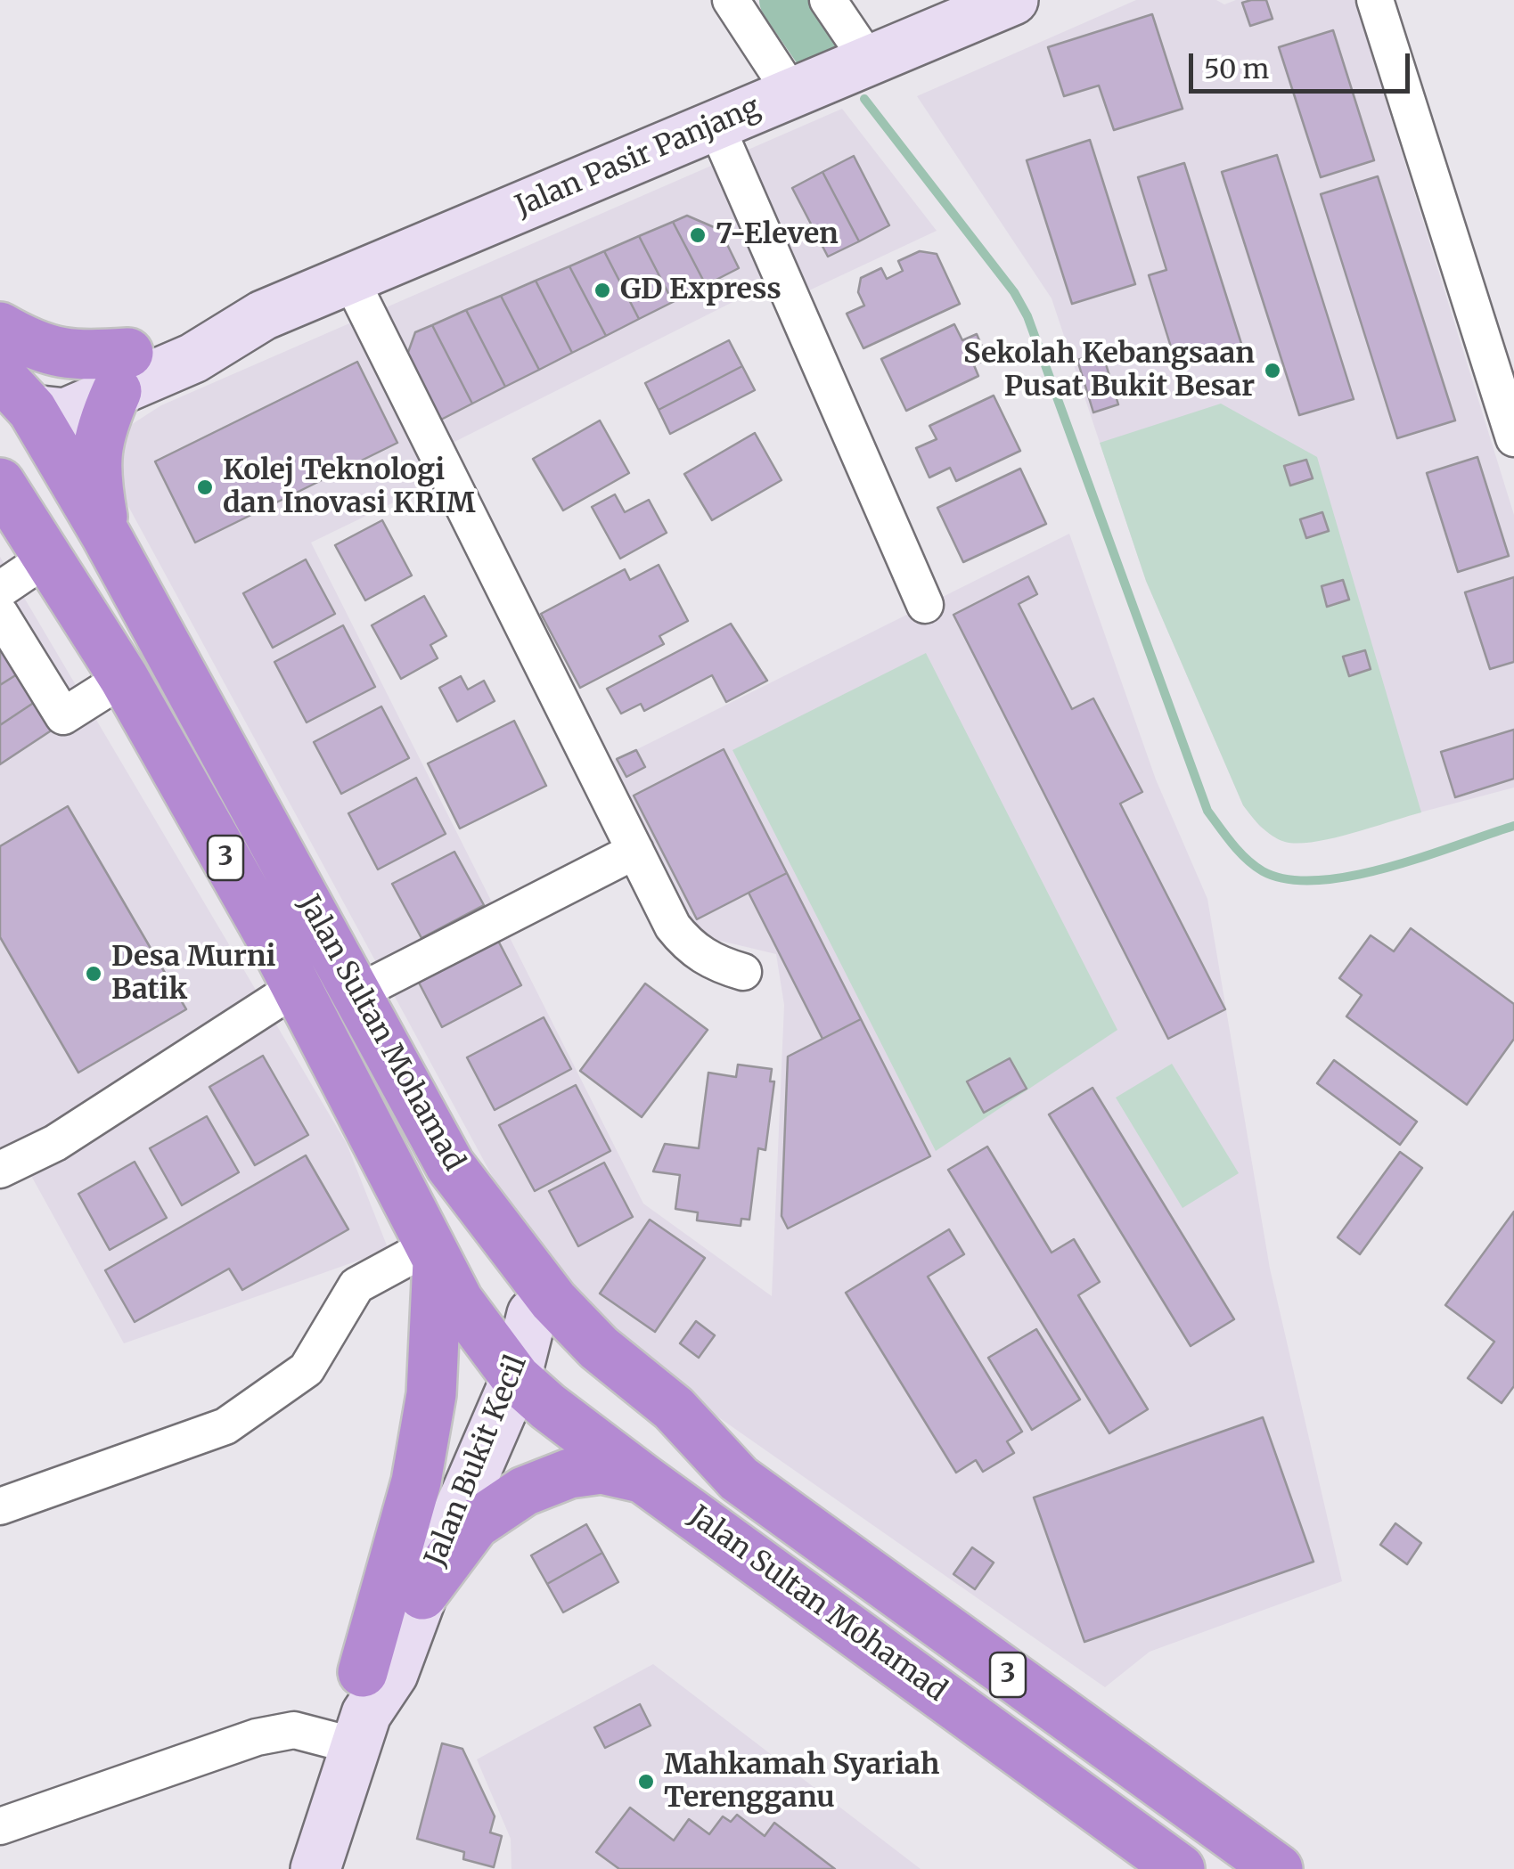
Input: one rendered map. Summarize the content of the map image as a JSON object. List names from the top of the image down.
{
  "streets": {
    "highway": ["3", "Jalan Sultan Mohamad"],
    "main road": ["Jalan Pasir Panjang", "Jalan Bukit Kecil"]
  },
  "crossings": [
    ["Jalan Pasir Panjang", "Jalan Sultan Mohamad"],
    ["3", "Jalan Sultan Mohamad"],
    ["3", "Jalan Bukit Kecil"],
    ["Jalan Sultan Mohamad", "Jalan Bukit Kecil"]
  ],
  "places": [
    "7-Eleven",
    "GD Express",
    "Sekolah Kebangsaan Pusat Bukit Besar",
    "Kolej Teknologi dan Inovasi KRIM",
    "Desa Murni Batik",
    "Mahkamah Syariah Terengganu"
  ],
  "scale_bar": "50 m"
}
